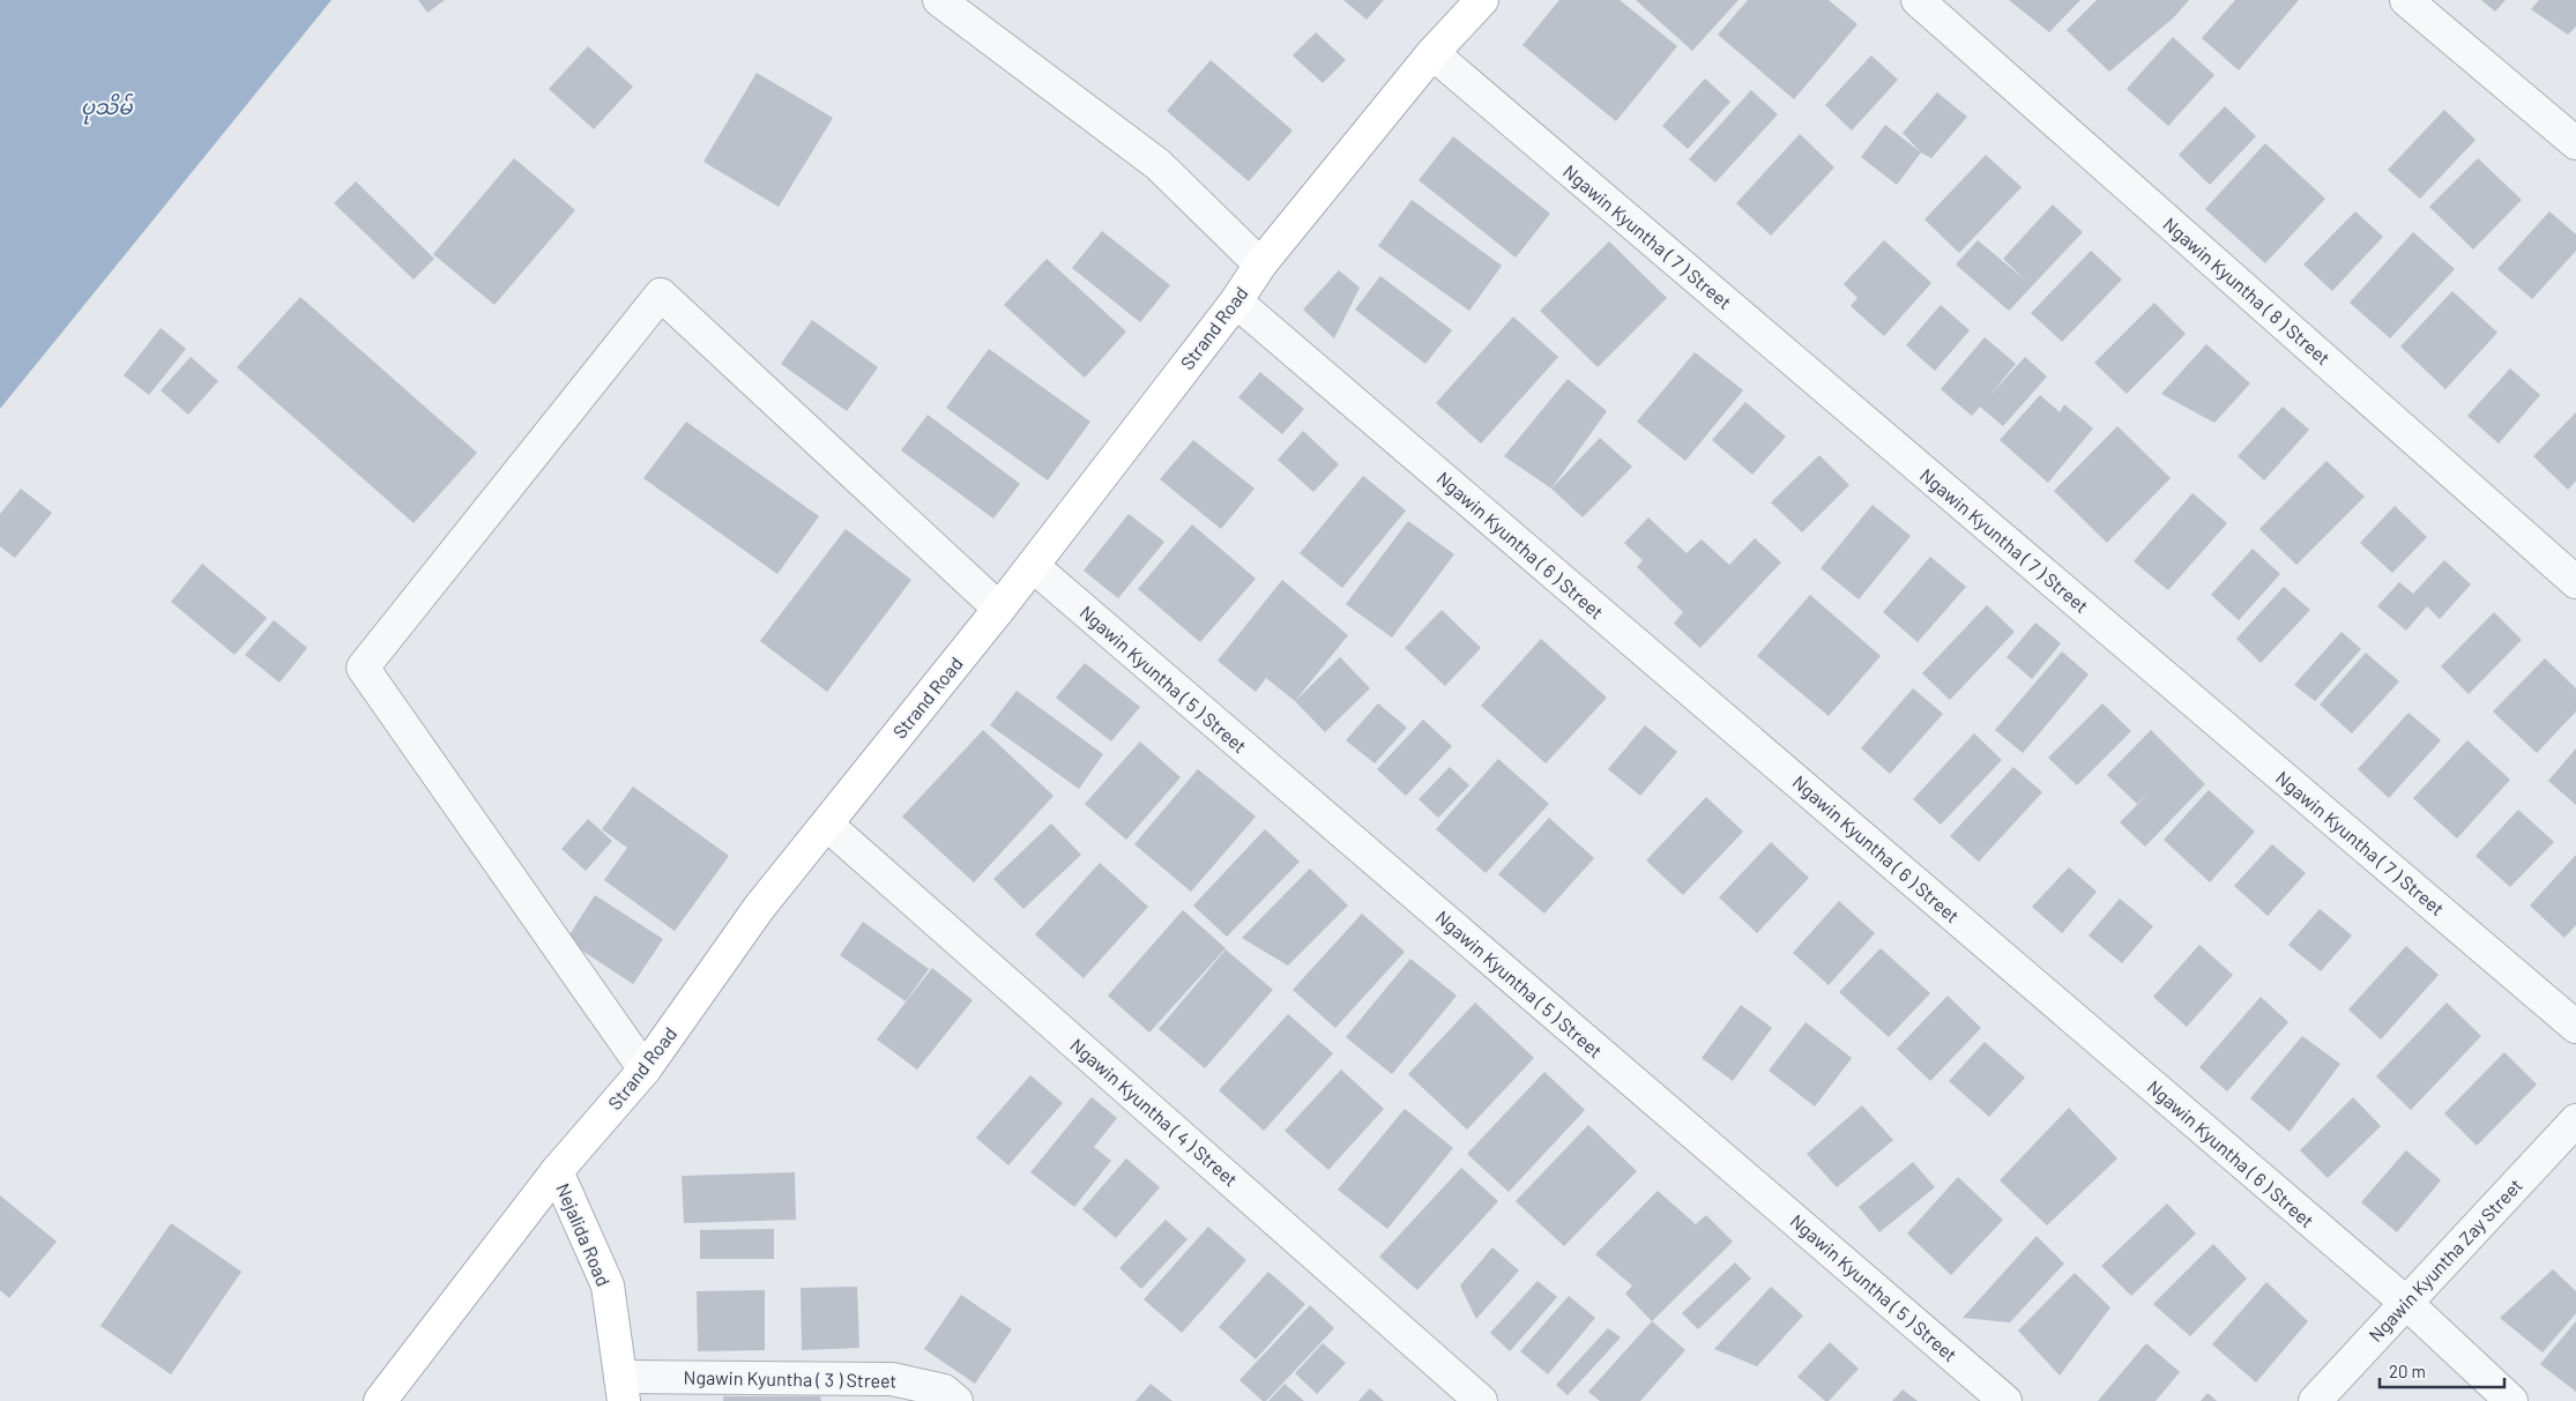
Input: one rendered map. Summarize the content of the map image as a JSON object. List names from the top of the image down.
{
  "streets": {
    "main road": ["Strand Road", "Nejalida Road"],
    "street": [
      "Ngawin Kyuntha ( 7 ) Street",
      "Ngawin Kyuntha ( 8 ) Street",
      "Ngawin Kyuntha ( 6 ) Street",
      "Ngawin Kyuntha ( 5 ) Street",
      "Ngawin Kyuntha ( 4 ) Street",
      "Ngawin Kyuntha Zay Street",
      "Ngawin Kyuntha ( 3 ) Street"
    ]
  },
  "crossings": [
    ["Ngawin Kyuntha ( 7 ) Street", "Strand Road"],
    ["Strand Road", "Ngawin Kyuntha ( 6 ) Street"],
    ["Strand Road", "Ngawin Kyuntha ( 5 ) Street"],
    ["Strand Road", "Ngawin Kyuntha ( 4 ) Street"],
    ["Strand Road", "Nejalida Road"],
    ["Ngawin Kyuntha ( 6 ) Street", "Ngawin Kyuntha Zay Street"],
    ["Nejalida Road", "Ngawin Kyuntha ( 3 ) Street"]
  ],
  "water": ["ပုသိမ်"],
  "scale_bar": "20 m"
}
